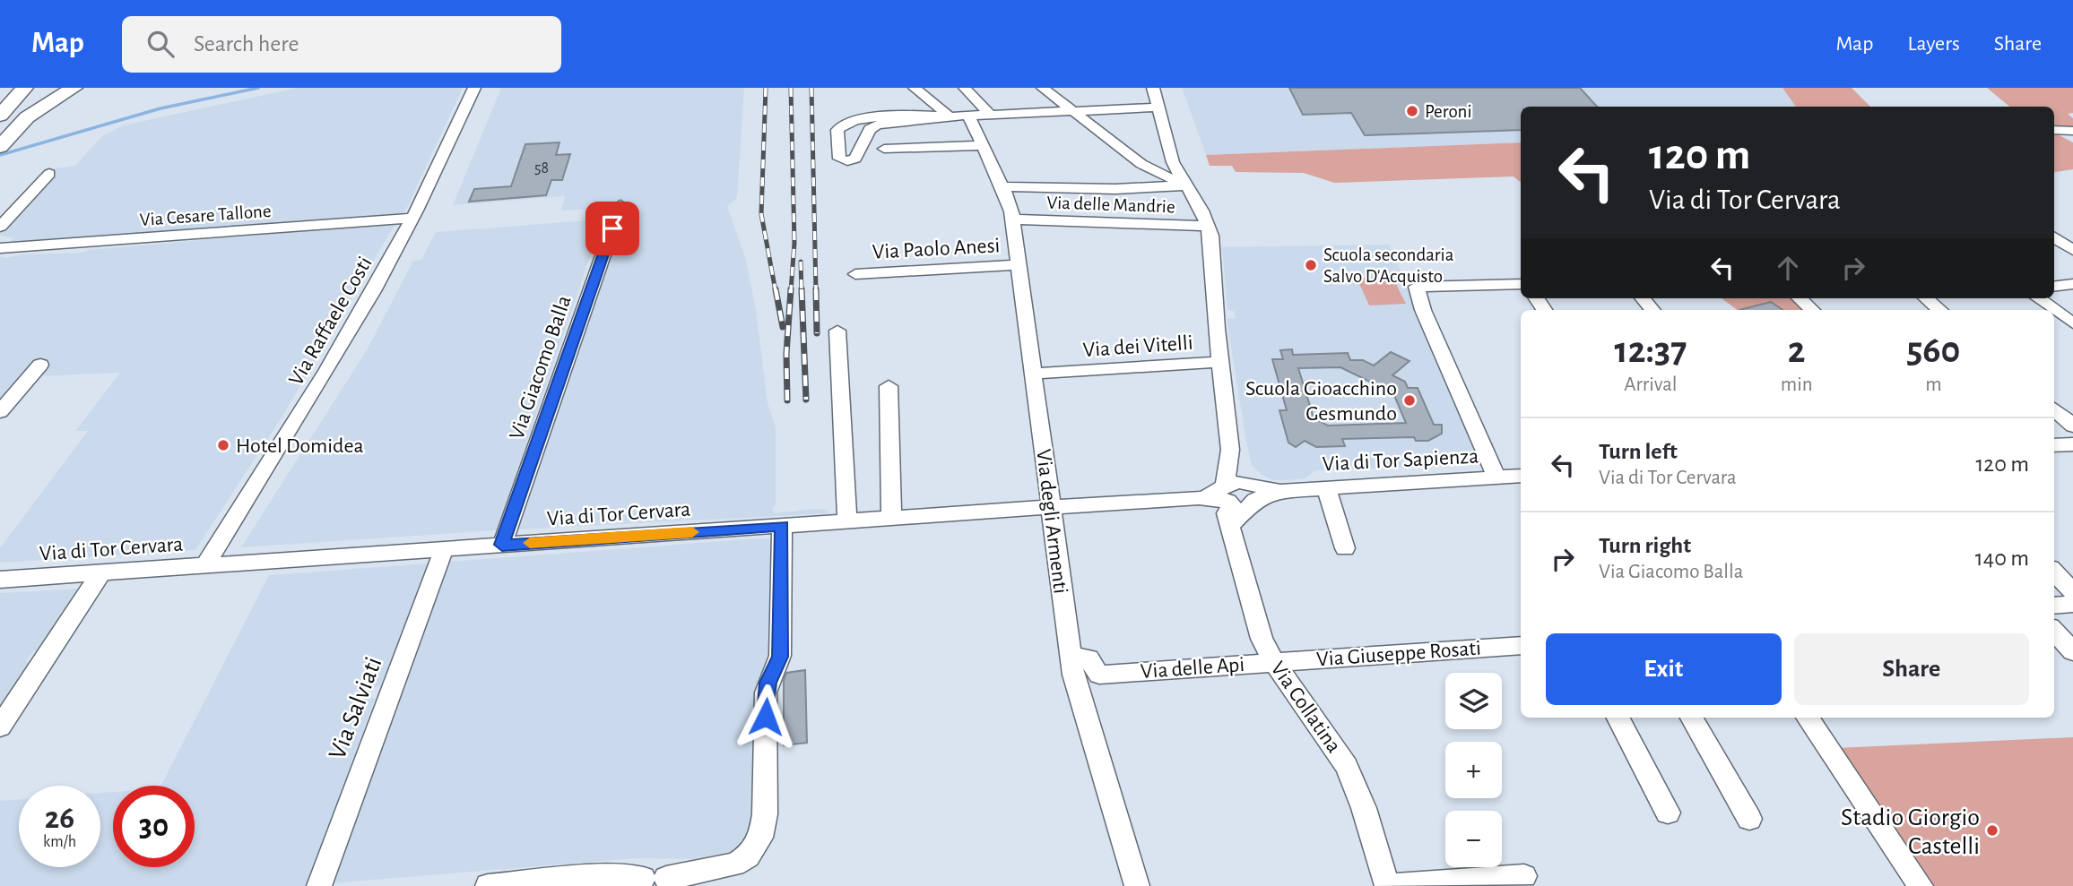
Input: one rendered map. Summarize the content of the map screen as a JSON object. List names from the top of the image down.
{
  "streets": {
    "street": [
      "Via delle Mandrie",
      "Via Cesare Tallone",
      "Via Paolo Anesi",
      "Via Raffaele Costi",
      "Via dei Vitelli",
      "Via Giacomo Balla",
      "Via di Tor Sapienza",
      "Via di Tor Cervara",
      "Via degli Armenti",
      "Via Giuseppe Rosati",
      "Via delle Api",
      "Via Collatina",
      "Via Salviati"
    ]
  },
  "crossings": [
    ["Via Cesare Tallone", "Via Raffaele Costi"],
    ["Via Raffaele Costi", "Via di Tor Cervara"],
    ["Via dei Vitelli", "Via degli Armenti"],
    ["Via Giacomo Balla", "Via di Tor Cervara"],
    ["Via di Tor Sapienza", "Via di Tor Cervara"],
    ["Via di Tor Sapienza", "Via Collatina"],
    ["Via di Tor Cervara", "Via degli Armenti"],
    ["Via di Tor Cervara", "Via Collatina"],
    ["Via di Tor Cervara", "Via Salviati"],
    ["Via Giuseppe Rosati", "Via delle Api"],
    ["Via Giuseppe Rosati", "Via Collatina"],
    ["Via delle Api", "Via Collatina"]
  ],
  "places": [
    "Peroni",
    "Scuola secondaria Salvo D'Acquisto",
    "Scuola Gioacchino Gesmundo",
    "Hotel Domidea",
    "Stadio Giorgio Castelli"
  ],
  "house_numbers": ["58"],
  "page": {
    "header": "Map",
    "search": "Search here",
    "nav": ["Map", "Layers", "Share"],
    "turn": ["120 m", "Via di Tor Cervara"],
    "eta": [
      "12:37",
      "Arrival",
      "2",
      "min",
      "560",
      "m"
    ],
    "list": [
      {
        "name": "Turn left",
        "note": "Via di Tor Cervara",
        "value": "120 m"
      },
      {
        "name": "Turn right",
        "note": "Via Giacomo Balla",
        "value": "140 m"
      }
    ],
    "buttons": ["Exit", "Share"],
    "map_buttons": ["+", "−"],
    "speed": "26 km/h",
    "limit": "30"
  }
}
